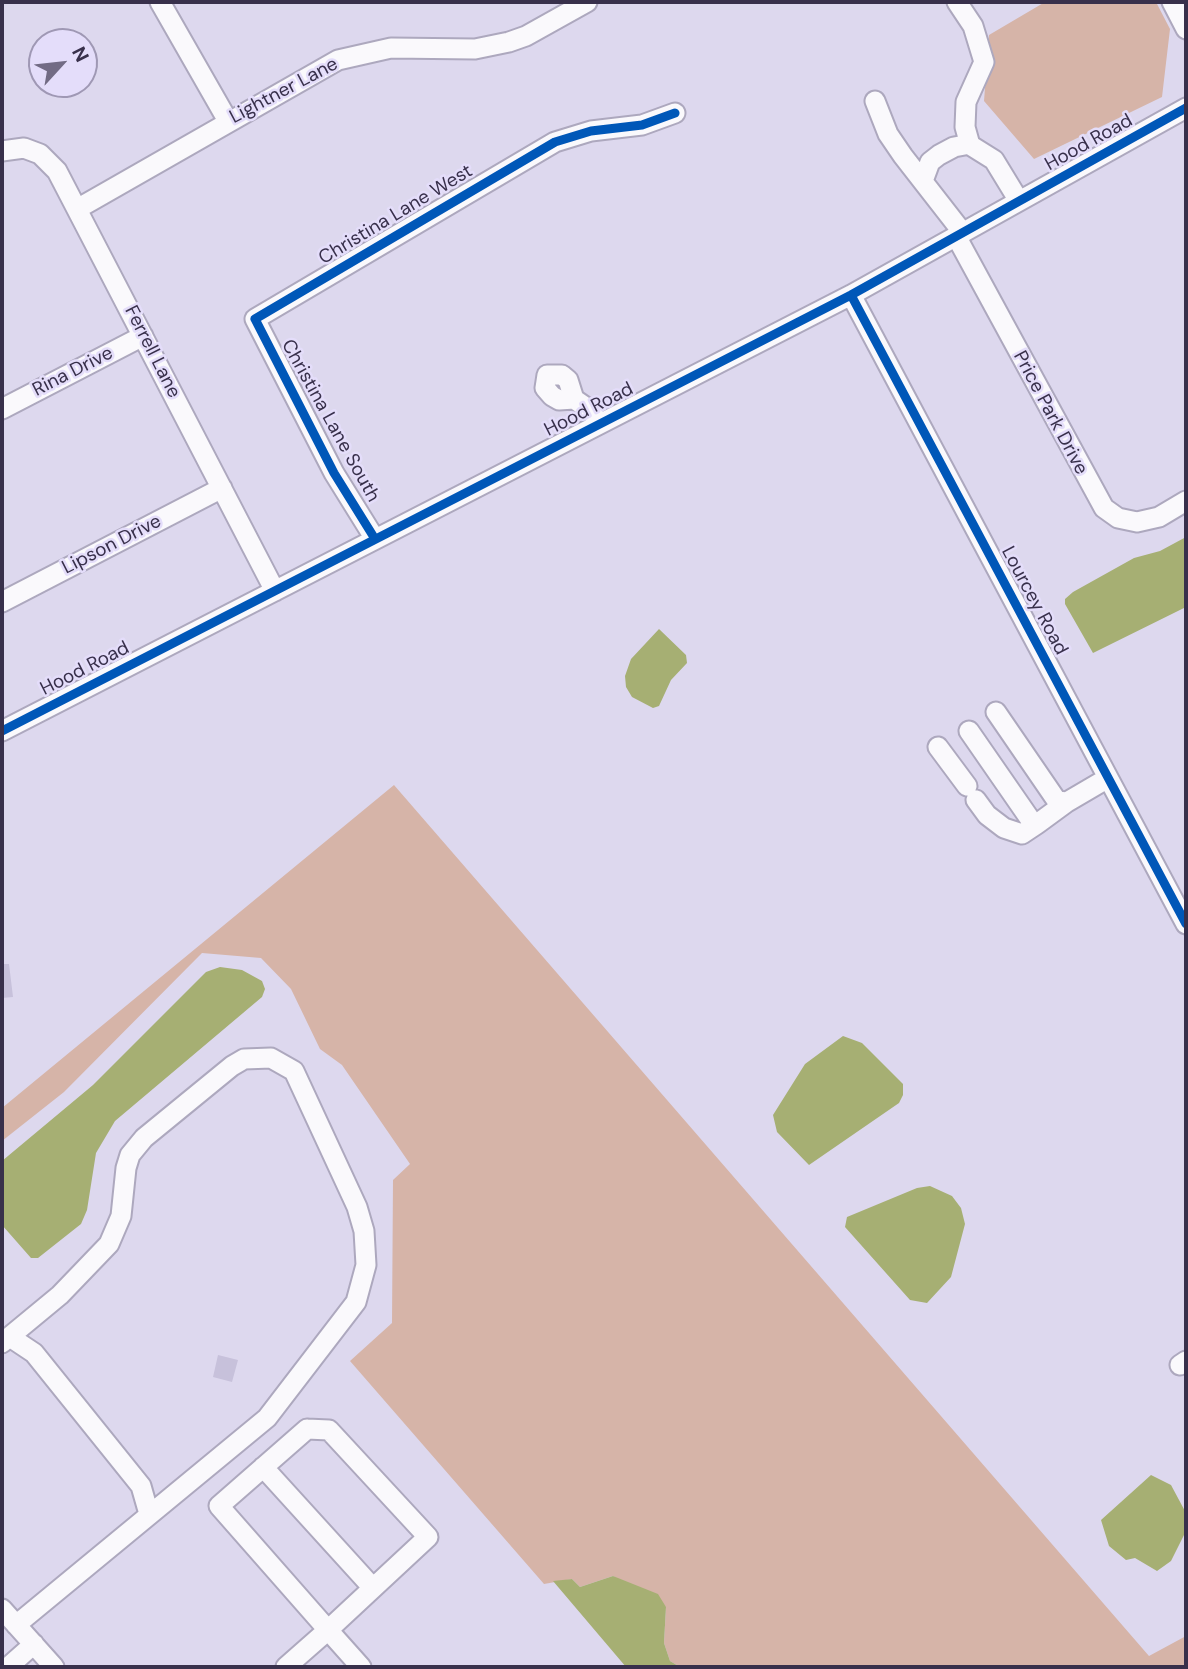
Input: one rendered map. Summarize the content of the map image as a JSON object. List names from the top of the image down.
{
  "streets": {
    "street": [
      "Lightner Lane",
      "Hood Road",
      "Christina Lane West",
      "Ferrell Lane",
      "Rina Drive",
      "Price Park Drive",
      "Christina Lane South",
      "Lipson Drive",
      "Lourcey Road"
    ]
  },
  "crossings": [
    ["Lightner Lane", "Ferrell Lane"],
    ["Hood Road", "Ferrell Lane"],
    ["Hood Road", "Price Park Drive"],
    ["Hood Road", "Christina Lane South"],
    ["Hood Road", "Lourcey Road"],
    ["Christina Lane West", "Christina Lane South"],
    ["Ferrell Lane", "Rina Drive"],
    ["Ferrell Lane", "Lipson Drive"]
  ],
  "north": "top right"
}
